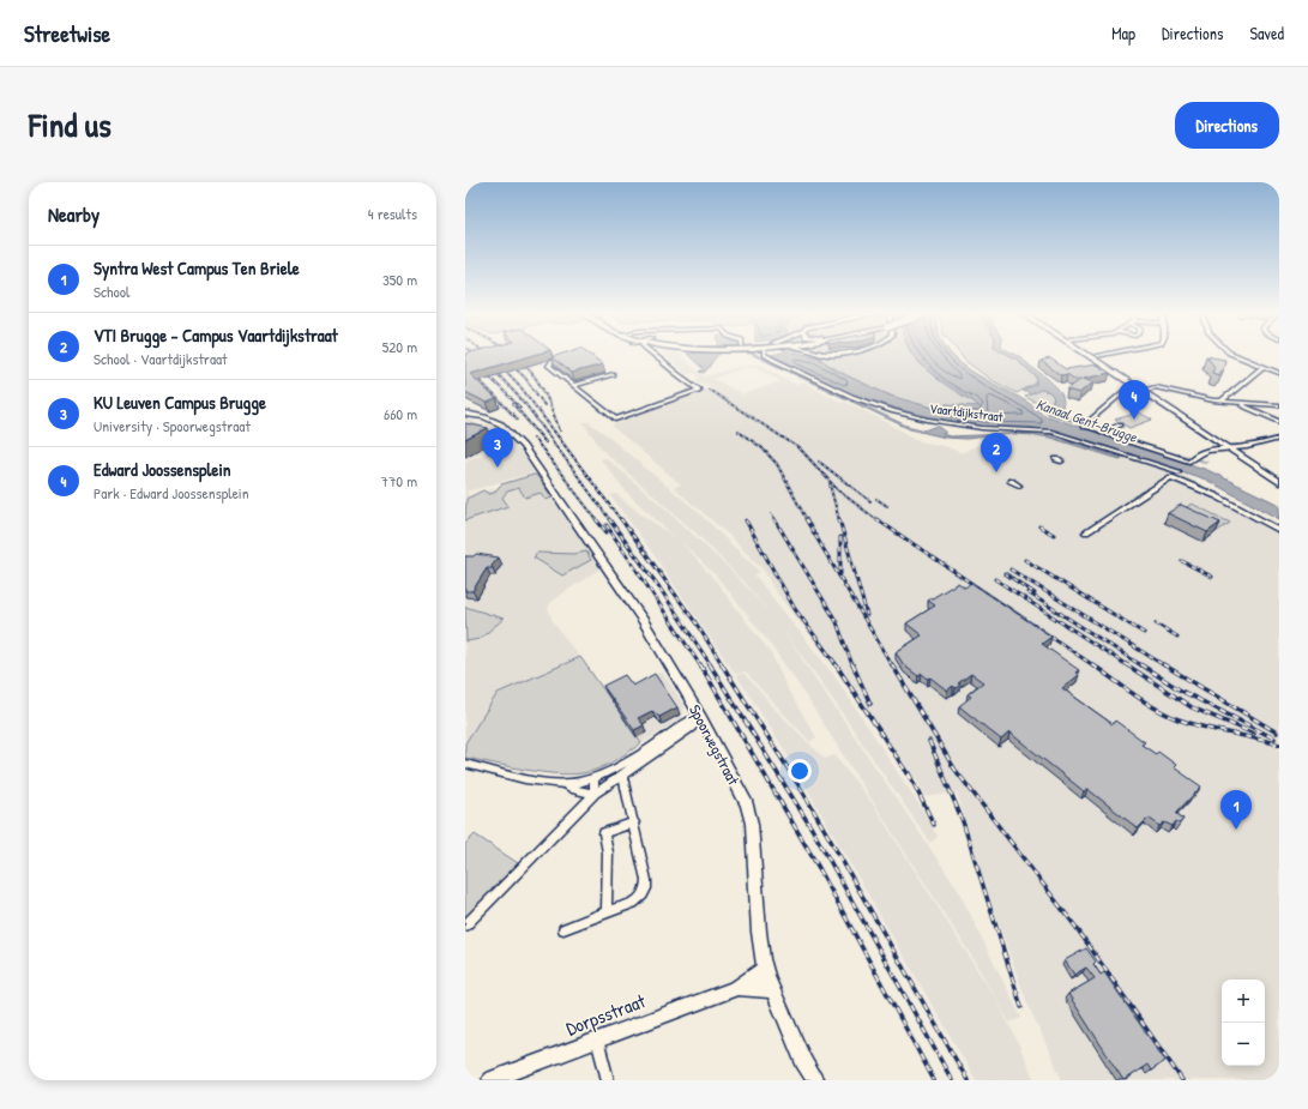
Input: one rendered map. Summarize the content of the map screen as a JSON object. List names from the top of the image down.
{
  "streets": {
    "street": ["Vaartdijkstraat", "Spoorwegstraat", "Dorpsstraat"]
  },
  "crossings": [
    ["Spoorwegstraat", "Dorpsstraat"]
  ],
  "water": ["Kanaal Gent-Brugge"],
  "page": {
    "header": "Streetwise",
    "nav": ["Map", "Directions", "Saved"],
    "title": "Find us",
    "buttons": "Directions",
    "heading": ["Nearby", "4 results"],
    "list": [
      {
        "mark": "1",
        "name": "Syntra West Campus Ten Briele",
        "note": "School",
        "value": "350 m"
      },
      {
        "mark": "2",
        "name": "VTI Brugge - Campus Vaartdijkstraat",
        "note": "School · Vaartdijkstraat",
        "value": "520 m"
      },
      {
        "mark": "3",
        "name": "KU Leuven Campus Brugge",
        "note": "University · Spoorwegstraat",
        "value": "660 m"
      },
      {
        "mark": "4",
        "name": "Edward Joossensplein",
        "note": "Park · Edward Joossensplein",
        "value": "770 m"
      }
    ],
    "pins": [
      "4",
      "3",
      "2",
      "1"
    ],
    "map_buttons": ["+", "−"]
  }
}
